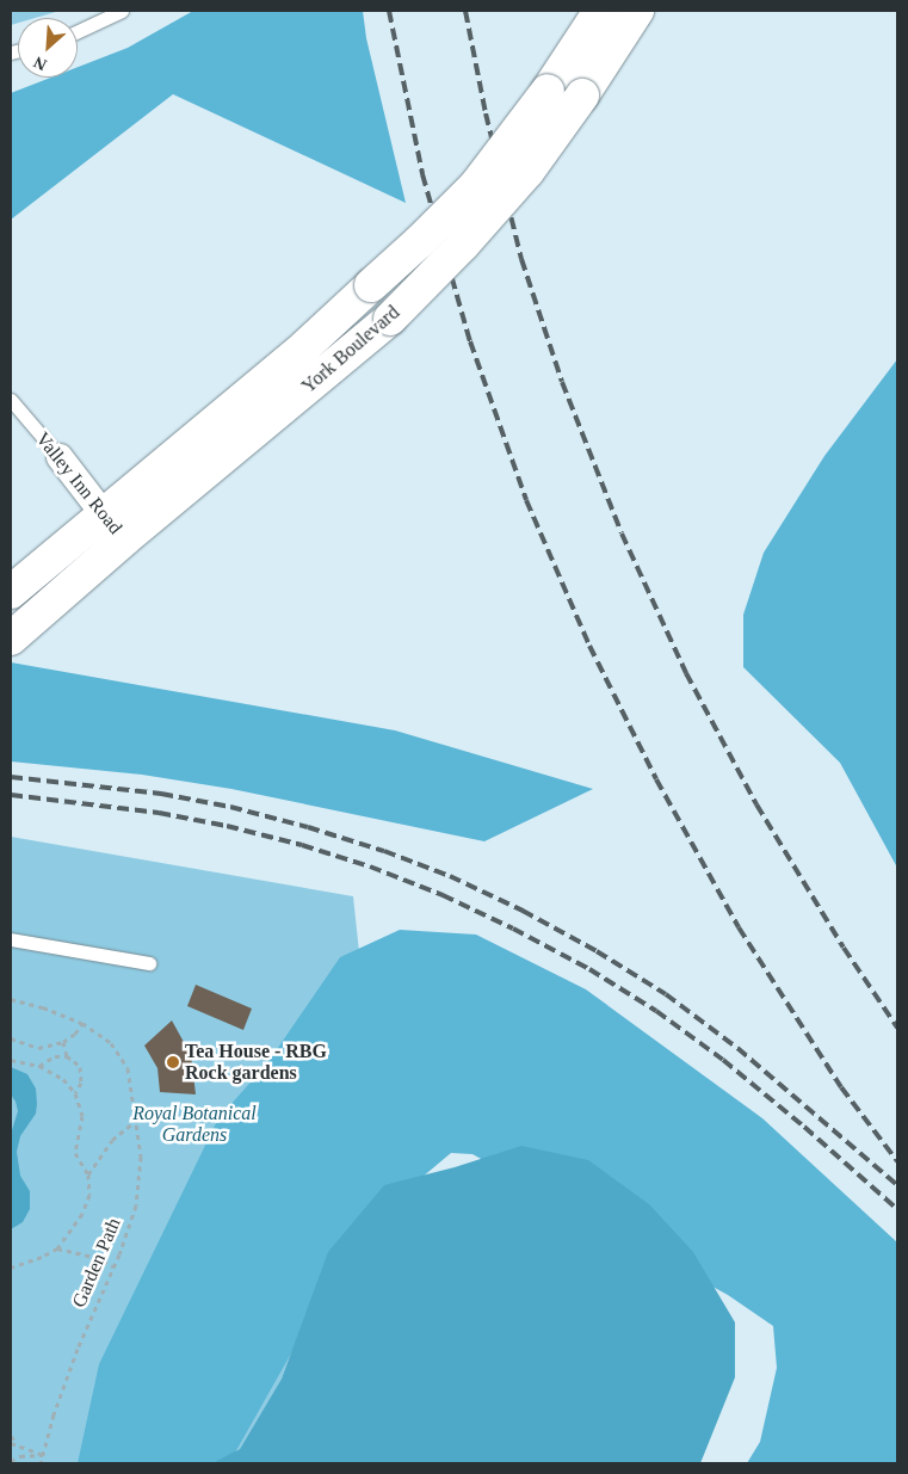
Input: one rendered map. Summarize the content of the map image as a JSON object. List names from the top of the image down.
{
  "streets": {
    "main road": ["York Boulevard"],
    "street": ["Valley Inn Road"],
    "path": ["Garden Path"]
  },
  "crossings": [
    ["York Boulevard", "Valley Inn Road"]
  ],
  "parks": ["Royal Botanical Gardens"],
  "places": ["Tea House - RBG Rock gardens"],
  "north": "bottom left"
}
